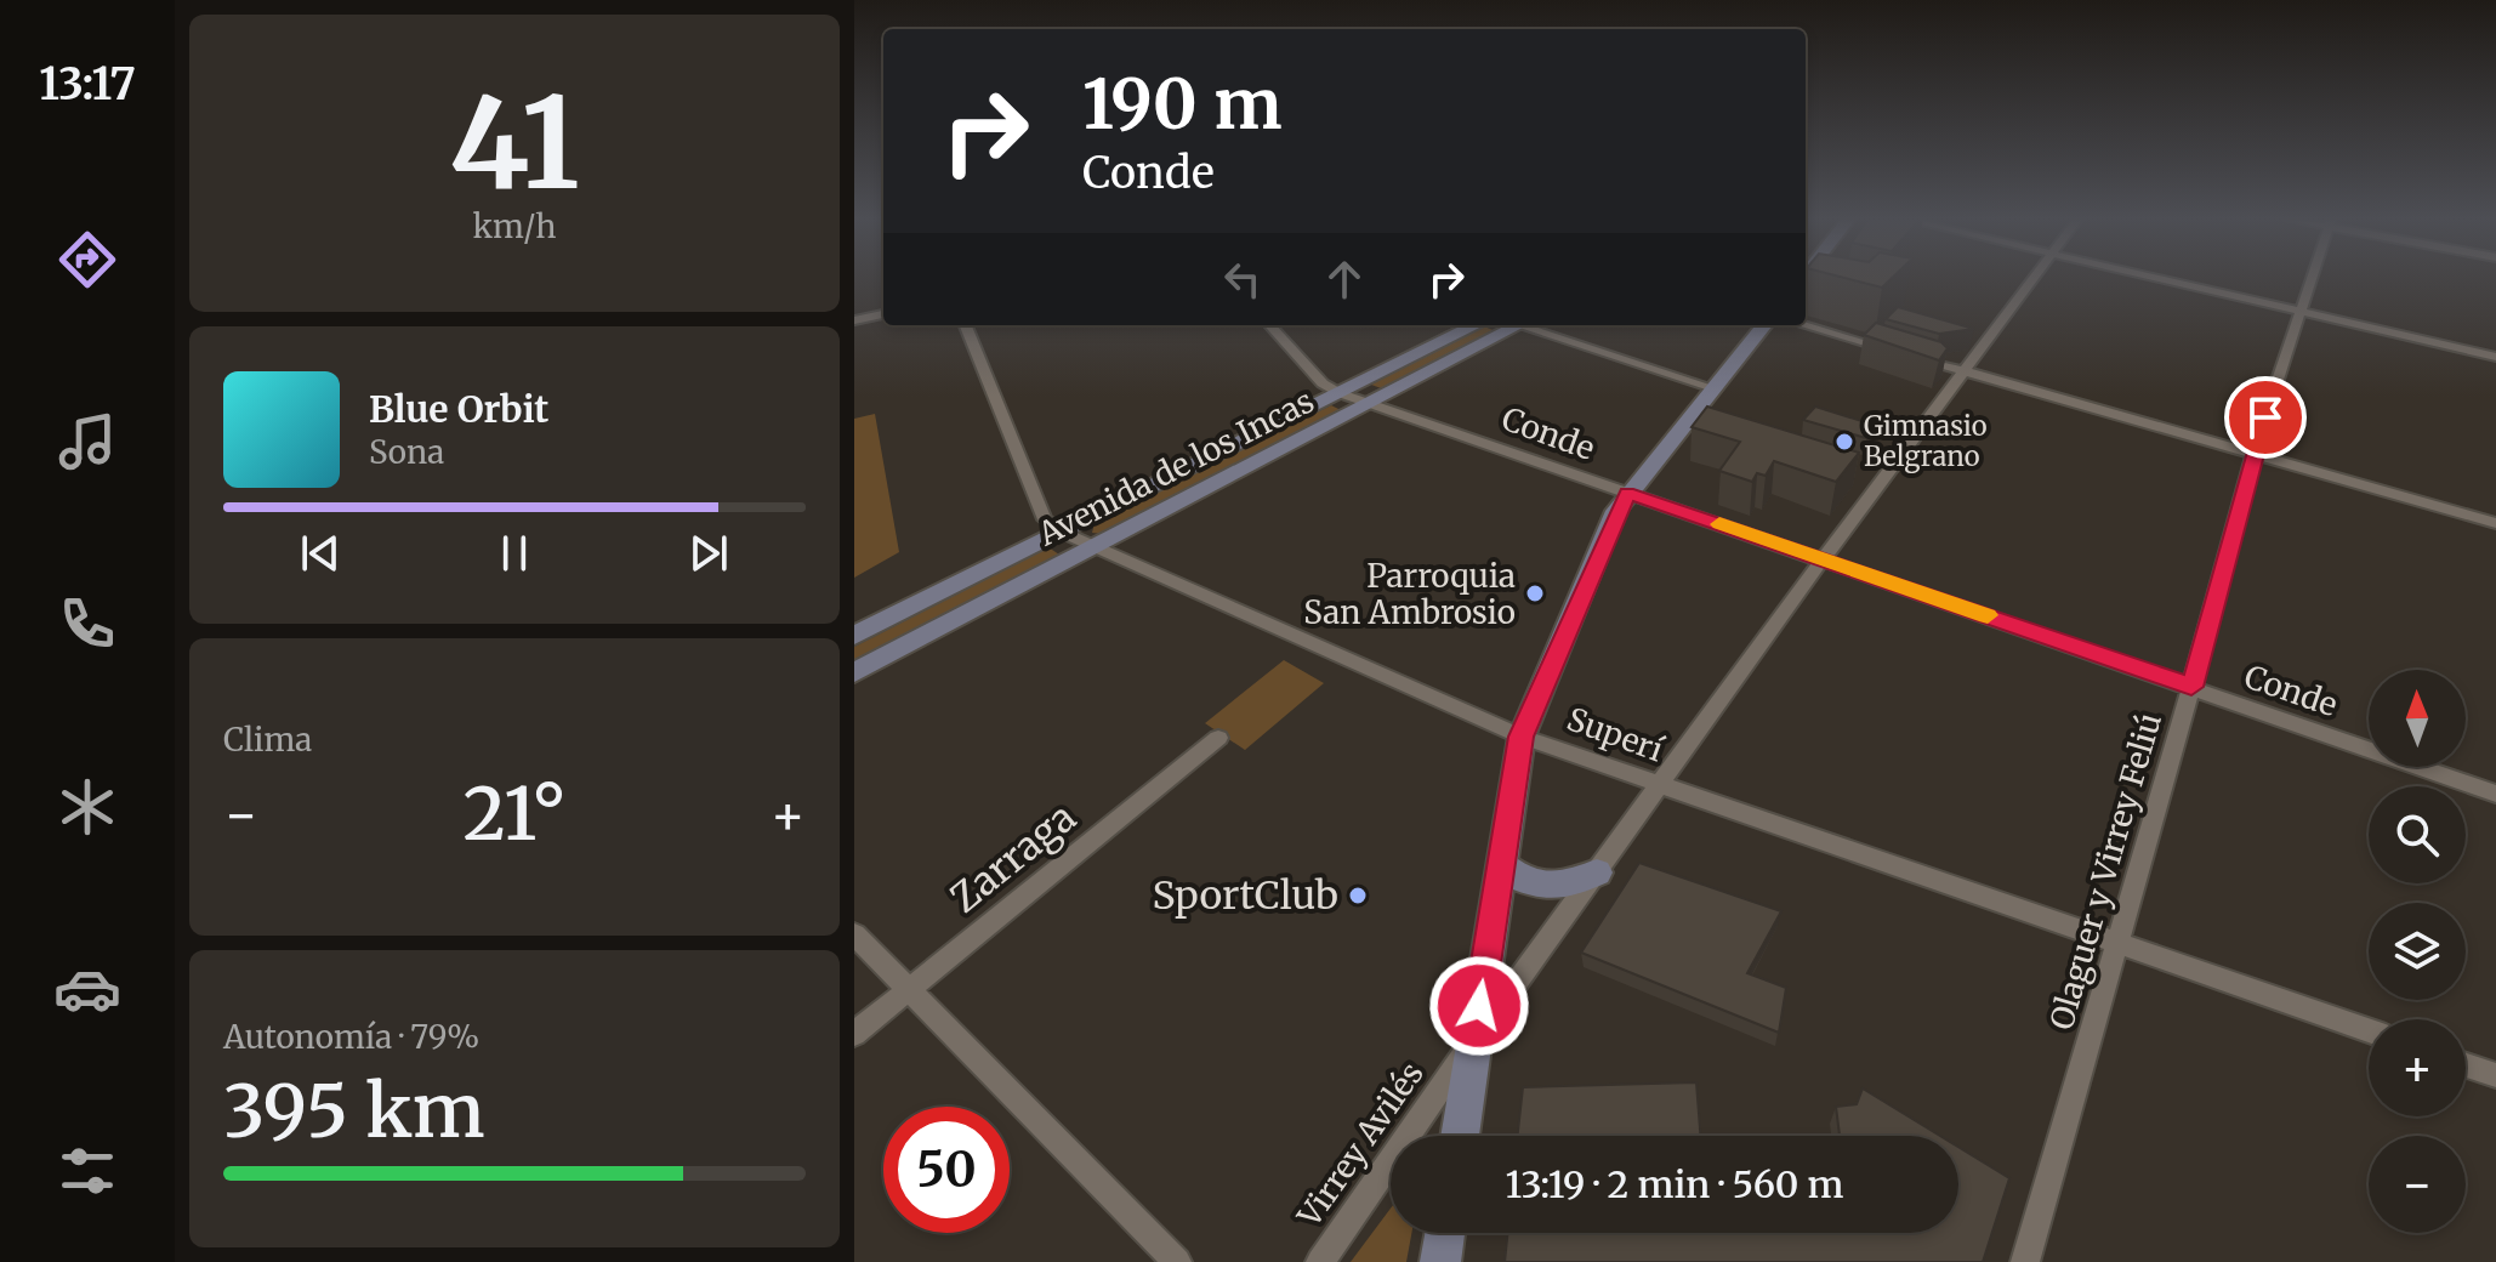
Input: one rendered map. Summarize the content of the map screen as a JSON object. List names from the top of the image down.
{
  "streets": {
    "main road": ["Avenida de los Incas"],
    "street": [
      "Conde",
      "Superí",
      "Zarraga",
      "Olaguer y Virrey Feliú",
      "Virrey Avilés"
    ]
  },
  "crossings": [
    ["Conde", "Avenida de los Incas"],
    ["Conde", "Olaguer y Virrey Feliú"],
    ["Conde", "Virrey Avilés"],
    ["Avenida de los Incas", "Superí"],
    ["Superí", "Olaguer y Virrey Feliú"],
    ["Superí", "Virrey Avilés"]
  ],
  "places": ["Gimnasio Belgrano", "Parroquia San Ambrosio", "SportClub"],
  "north": "top",
  "page": {
    "tabs": "13:17",
    "tile": [
      ["41", "km/h"],
      "Clima",
      ["Autonomía · 79%", "395 km"]
    ],
    "turn": ["190 m", "Conde"],
    "song": ["Blue Orbit", "Sona"],
    "map_buttons": ["+", "−"],
    "heat": ["−", "21°", "+"],
    "limit": "50",
    "trip": "13:19 · 2 min · 560 m"
  }
}
